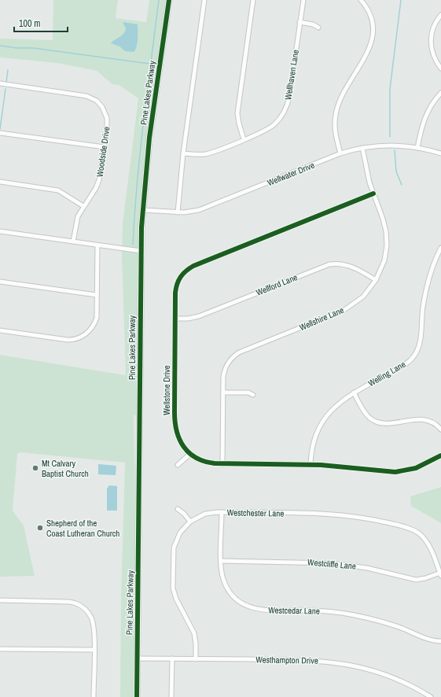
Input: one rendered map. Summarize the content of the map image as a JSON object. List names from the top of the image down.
{
  "streets": {
    "street": [
      "Wellhaven Lane",
      "Pine Lakes Parkway",
      "Woodside Drive",
      "Wellwater Drive",
      "Wellford Lane",
      "Wellshire Lane",
      "Welling Lane",
      "Wellstone Drive",
      "Westchester Lane",
      "Westcliffe Lane",
      "Westcedar Lane",
      "Westhampton Drive"
    ]
  },
  "crossings": [
    ["Pine Lakes Parkway", "Wellwater Drive"],
    ["Pine Lakes Parkway", "Westhampton Drive"],
    ["Wellwater Drive", "Wellshire Lane"],
    ["Wellford Lane", "Wellshire Lane"],
    ["Wellford Lane", "Wellstone Drive"],
    ["Wellshire Lane", "Wellstone Drive"],
    ["Welling Lane", "Wellstone Drive"],
    ["Westchester Lane", "Westcliffe Lane"],
    ["Westchester Lane", "Westcedar Lane"],
    ["Westchester Lane", "Westhampton Drive"],
    ["Westcliffe Lane", "Westcedar Lane"]
  ],
  "places": ["Mt Calvary Baptist Church", "Shepherd of the Coast Lutheran Church"],
  "scale_bar": "100 m"
}
